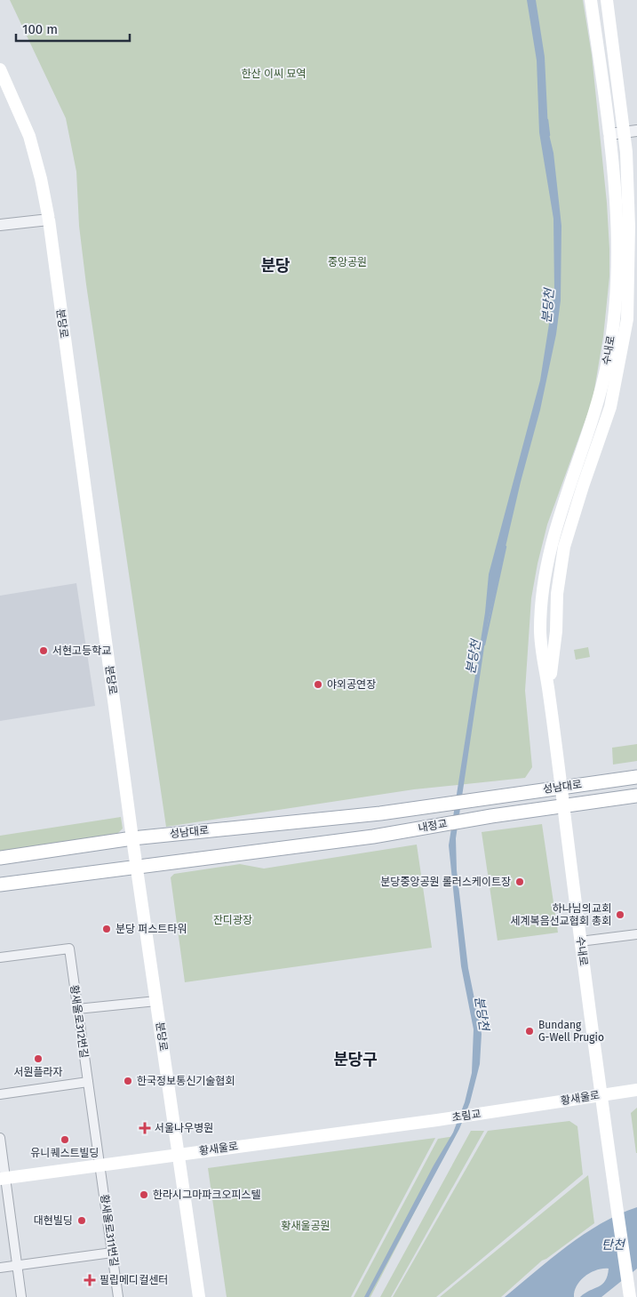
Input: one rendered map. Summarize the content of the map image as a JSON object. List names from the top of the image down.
{
  "streets": {
    "main road": [
      "분당로",
      "수내로",
      "성남대로",
      "내정교",
      "황새울로",
      "초림교"
    ],
    "street": ["황새울로312번길", "황새울로311번길"]
  },
  "crossings": [
    ["분당로", "성남대로"],
    ["분당로", "내정교"],
    ["분당로", "황새울로"],
    ["수내로", "성남대로"],
    ["수내로", "황새울로"],
    ["성남대로", "내정교"],
    ["황새울로312번길", "황새울로"],
    ["황새울로312번길", "황새울로311번길"],
    ["황새울로", "초림교"],
    ["황새울로", "황새울로311번길"]
  ],
  "districts": ["분당", "분당구"],
  "water": ["분당천", "탄천"],
  "parks": [
    "한산 이씨 묘역",
    "중앙공원",
    "잔디광장",
    "황새울공원"
  ],
  "places": {
    "other": [
      "서현고등학교",
      "야외공연장",
      "분당중앙공원 롤러스케이트장",
      "하나님의교회 세계복음선교협회 총회",
      "분당 퍼스트타워",
      "Bundang G-Well Prugio",
      "서원플라자",
      "한국정보통신기술협회",
      "유니퀘스트빌딩",
      "한라시그마파크오피스텔",
      "대현빌딩"
    ],
    "health": ["서울나우병원", "필립메디컬센터"]
  },
  "scale_bar": "100 m"
}
